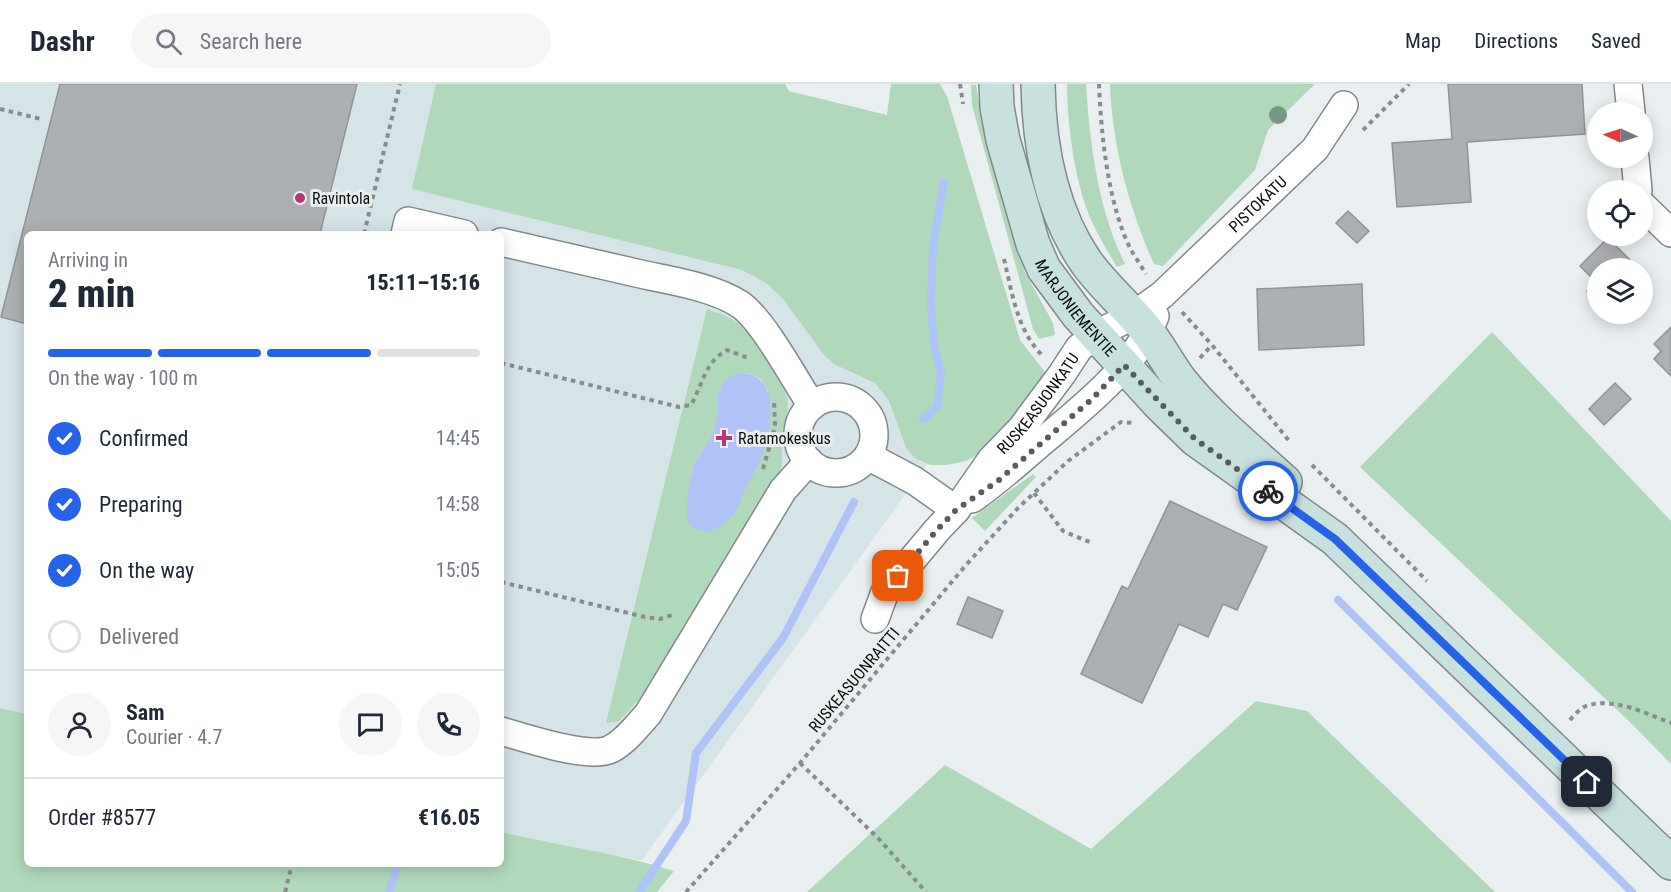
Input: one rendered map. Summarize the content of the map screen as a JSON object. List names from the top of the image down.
{
  "streets": {
    "street": ["PISTOKATU", "MARJONIEMENTIE", "RUSKEASUONKATU"],
    "path": ["RUSKEASUONRAITTI"]
  },
  "crossings": [
    ["PISTOKATU", "MARJONIEMENTIE"],
    ["PISTOKATU", "RUSKEASUONKATU"],
    ["MARJONIEMENTIE", "RUSKEASUONKATU"]
  ],
  "places": {
    "other": ["Ravintola"],
    "health": ["Ratamokeskus"]
  },
  "north": "left",
  "page": {
    "header": "Dashr",
    "search": "Search here",
    "nav": ["Map", "Directions", "Saved"],
    "heading": ["2 min", "Arriving in", "15:11–15:16"],
    "panel": [
      "Sam",
      "Courier · 4.7",
      "Order #8577",
      "€16.05"
    ],
    "bar": "On the way · 100 m",
    "list": [
      ["Confirmed", "14:45"],
      ["Preparing", "14:58"],
      ["On the way", "15:05"],
      "Delivered"
    ]
  }
}
